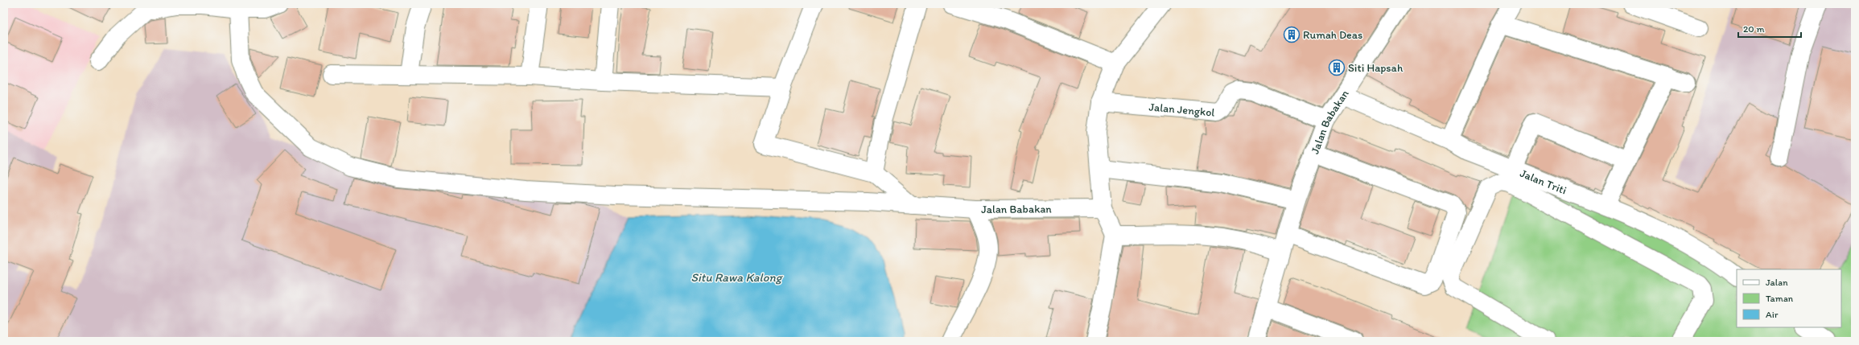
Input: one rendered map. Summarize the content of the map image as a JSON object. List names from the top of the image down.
{
  "streets": {
    "street": ["Jalan Jengkol", "Jalan Babakan", "Jalan Triti"]
  },
  "crossings": [
    ["Jalan Jengkol", "Jalan Babakan"],
    ["Jalan Babakan", "Jalan Triti"]
  ],
  "water": ["Situ Rawa Kalong"],
  "places": {
    "building": ["Rumah Deas", "Siti Hapsah"]
  },
  "legend": ["Jalan", "Taman", "Air"],
  "scale_bar": "20 m"
}
